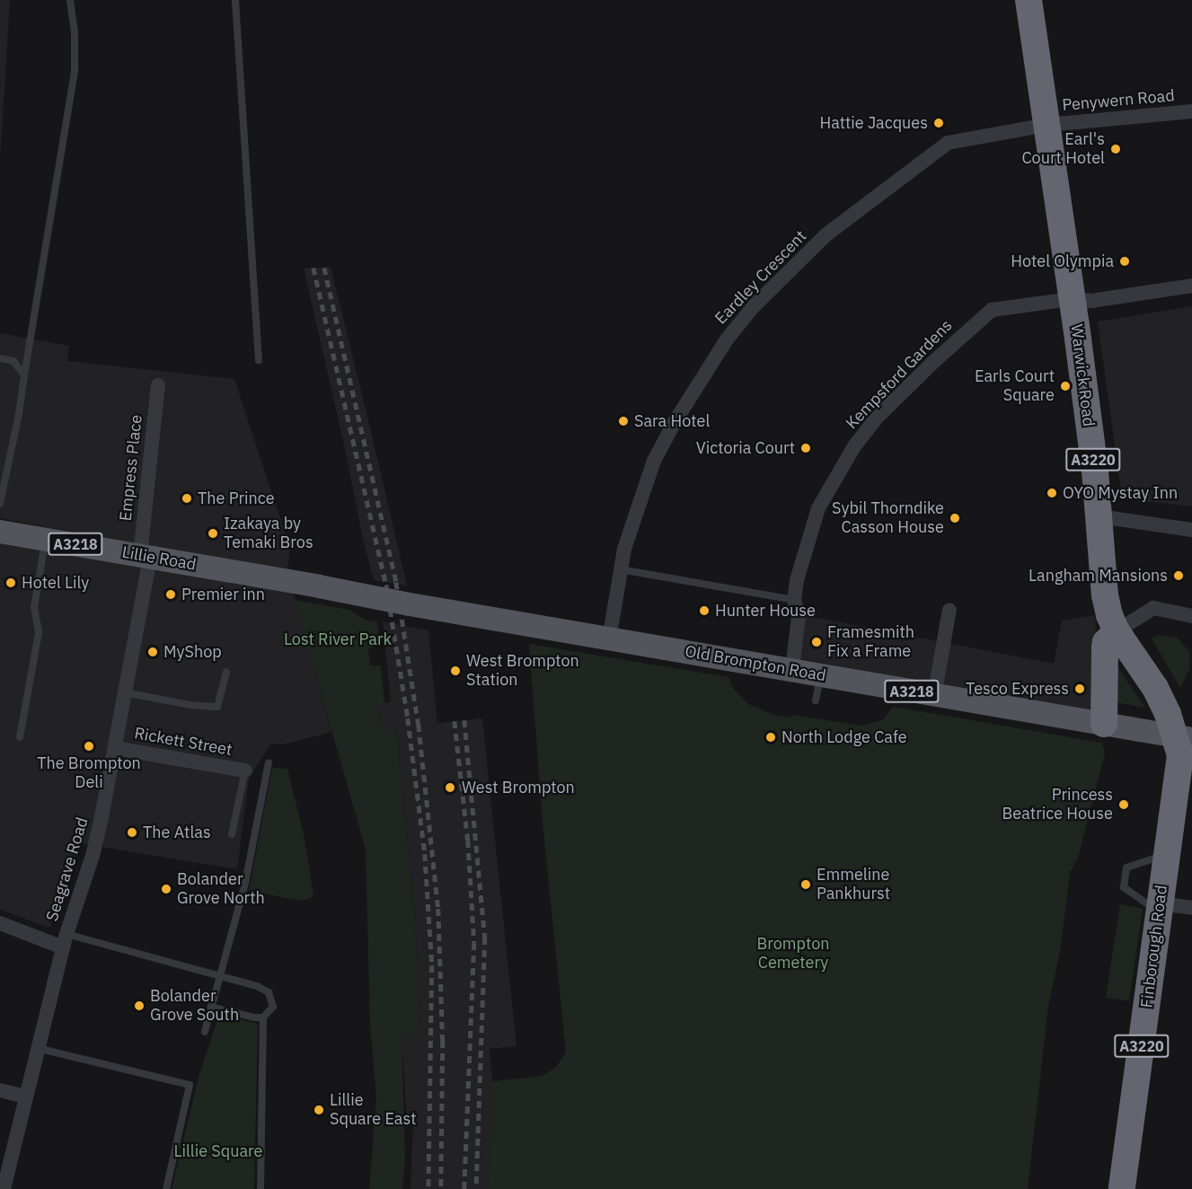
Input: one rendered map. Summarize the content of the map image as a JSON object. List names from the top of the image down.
{
  "streets": {
    "highway": ["Warwick Road", "A3220", "Finborough Road"],
    "main road": ["A3218", "Lillie Road", "Old Brompton Road"],
    "street": [
      "Penywern Road",
      "Eardley Crescent",
      "Kempsford Gardens",
      "Empress Place",
      "Rickett Street",
      "Seagrave Road"
    ]
  },
  "crossings": [
    ["Penywern Road", "Eardley Crescent"],
    ["Penywern Road", "Warwick Road"],
    ["Eardley Crescent", "Warwick Road"],
    ["Eardley Crescent", "Old Brompton Road"],
    ["Kempsford Gardens", "Warwick Road"],
    ["Kempsford Gardens", "Old Brompton Road"],
    ["Warwick Road", "Old Brompton Road"],
    ["Warwick Road", "Finborough Road"],
    ["Empress Place", "Lillie Road"],
    ["Empress Place", "Seagrave Road"],
    ["Lillie Road", "Old Brompton Road"],
    ["Lillie Road", "Seagrave Road"],
    ["Old Brompton Road", "Finborough Road"],
    ["Rickett Street", "Seagrave Road"]
  ],
  "parks": ["Lost River Park", "Brompton Cemetery", "Lillie Square"],
  "places": [
    "Hattie Jacques",
    "Earl's Court Hotel",
    "Hotel Olympia",
    "Earls Court Square",
    "Sara Hotel",
    "Victoria Court",
    "OYO Mystay Inn",
    "The Prince",
    "Sybil Thorndike Casson House",
    "Izakaya by Temaki Bros",
    "Langham Mansions",
    "Hotel Lily",
    "Premier inn",
    "Hunter House",
    "Framesmith Fix a Frame",
    "MyShop",
    "West Brompton Station",
    "Tesco Express",
    "North Lodge Cafe",
    "The Brompton Deli",
    "West Brompton",
    "Princess Beatrice House",
    "The Atlas",
    "Emmeline Pankhurst",
    "Bolander Grove North",
    "Bolander Grove South",
    "Lillie Square East"
  ]
}
